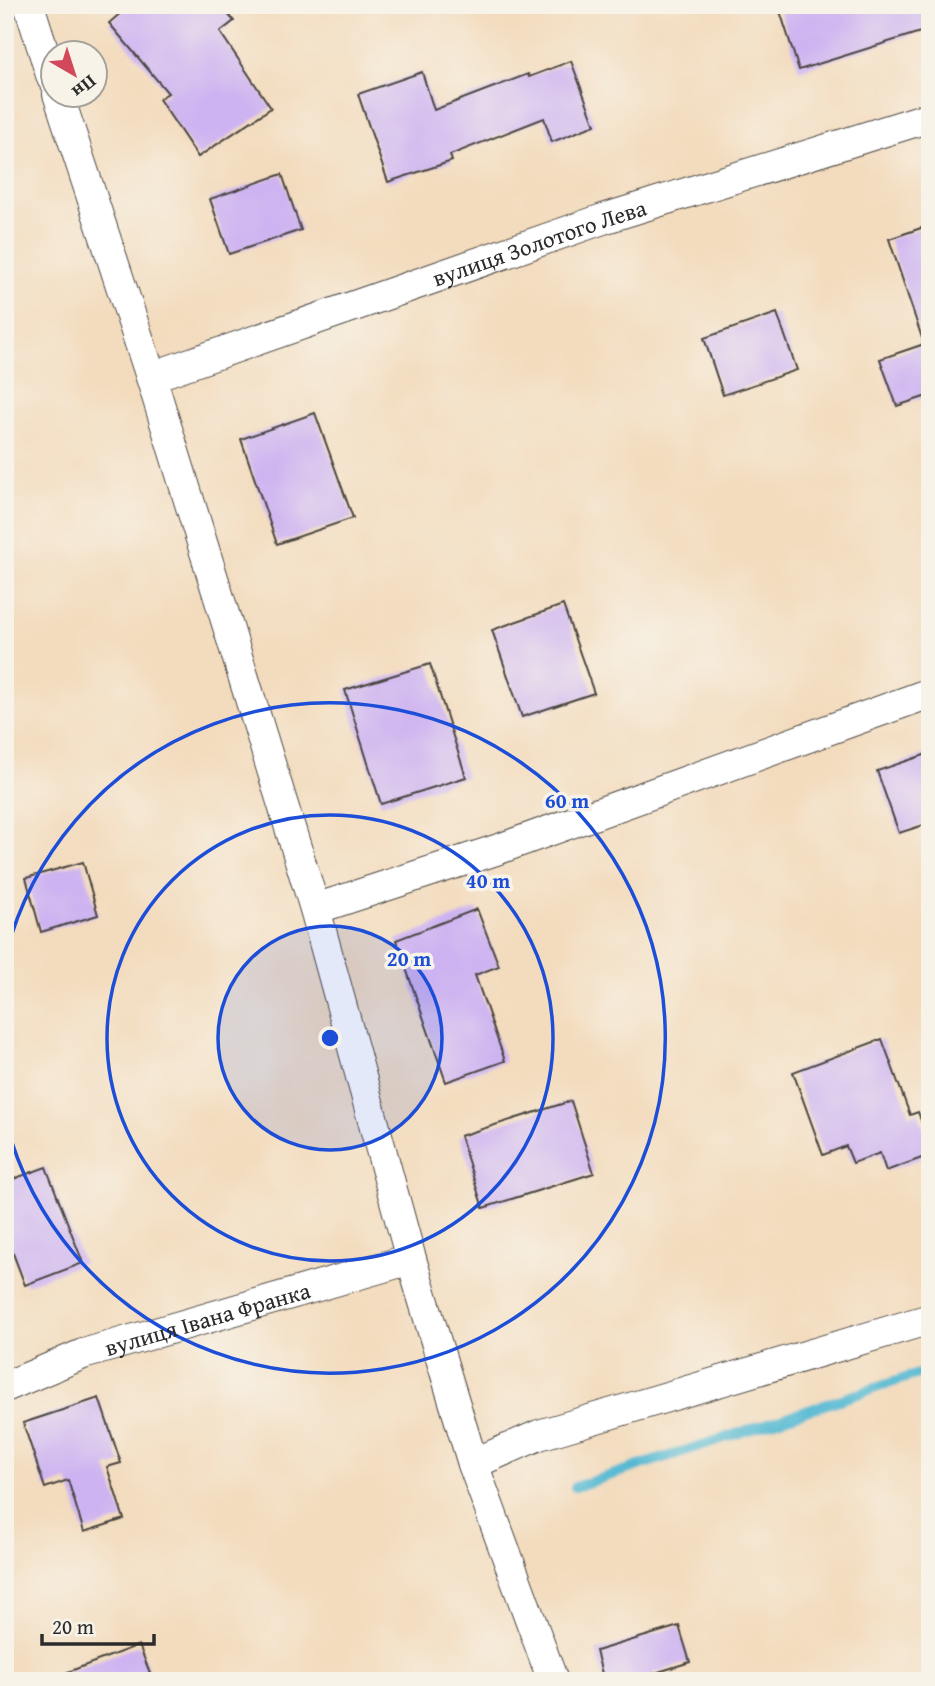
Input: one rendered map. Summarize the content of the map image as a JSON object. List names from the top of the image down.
{
  "streets": {
    "street": ["вулиця Золотого Лева", "вулиця Івана Франка"]
  },
  "scale_bar": "20 m",
  "north": "bottom right",
  "rings": ["60 m", "40 m", "20 m"]
}
